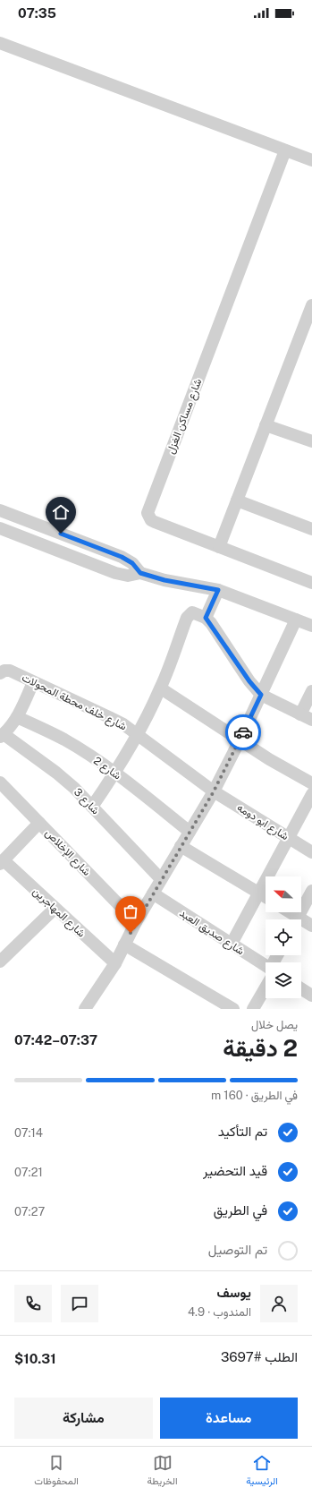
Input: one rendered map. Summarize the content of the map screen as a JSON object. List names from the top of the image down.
{
  "streets": {
    "street": [
      "شارع مساكن الغزل",
      "شارع خلف محطة المحولات",
      "شارع 2",
      "شارع 3",
      "شارع ابو دومه",
      "شارع الإخلاص",
      "شارع المهاجرين",
      "شارع صديق العبد"
    ]
  },
  "crossings": [
    ["شارع خلف محطة المحولات", "شارع ابو دومه"]
  ],
  "north": "left",
  "page": {
    "status": "07:35",
    "heading": ["2 دقيقة", "يصل خلال", "07:37–07:42"],
    "panel": [
      "يوسف",
      "المندوب · 4.9",
      "الطلب #3697",
      "$10.31"
    ],
    "bar": "في الطريق · 160 m",
    "list": [
      ["تم التأكيد", "07:14"],
      ["قيد التحضير", "07:21"],
      ["في الطريق", "07:27"],
      "تم التوصيل"
    ],
    "buttons": ["مساعدة", "مشاركة"],
    "tabs": ["الرئيسية", "الخريطة", "المحفوظات"]
  }
}
